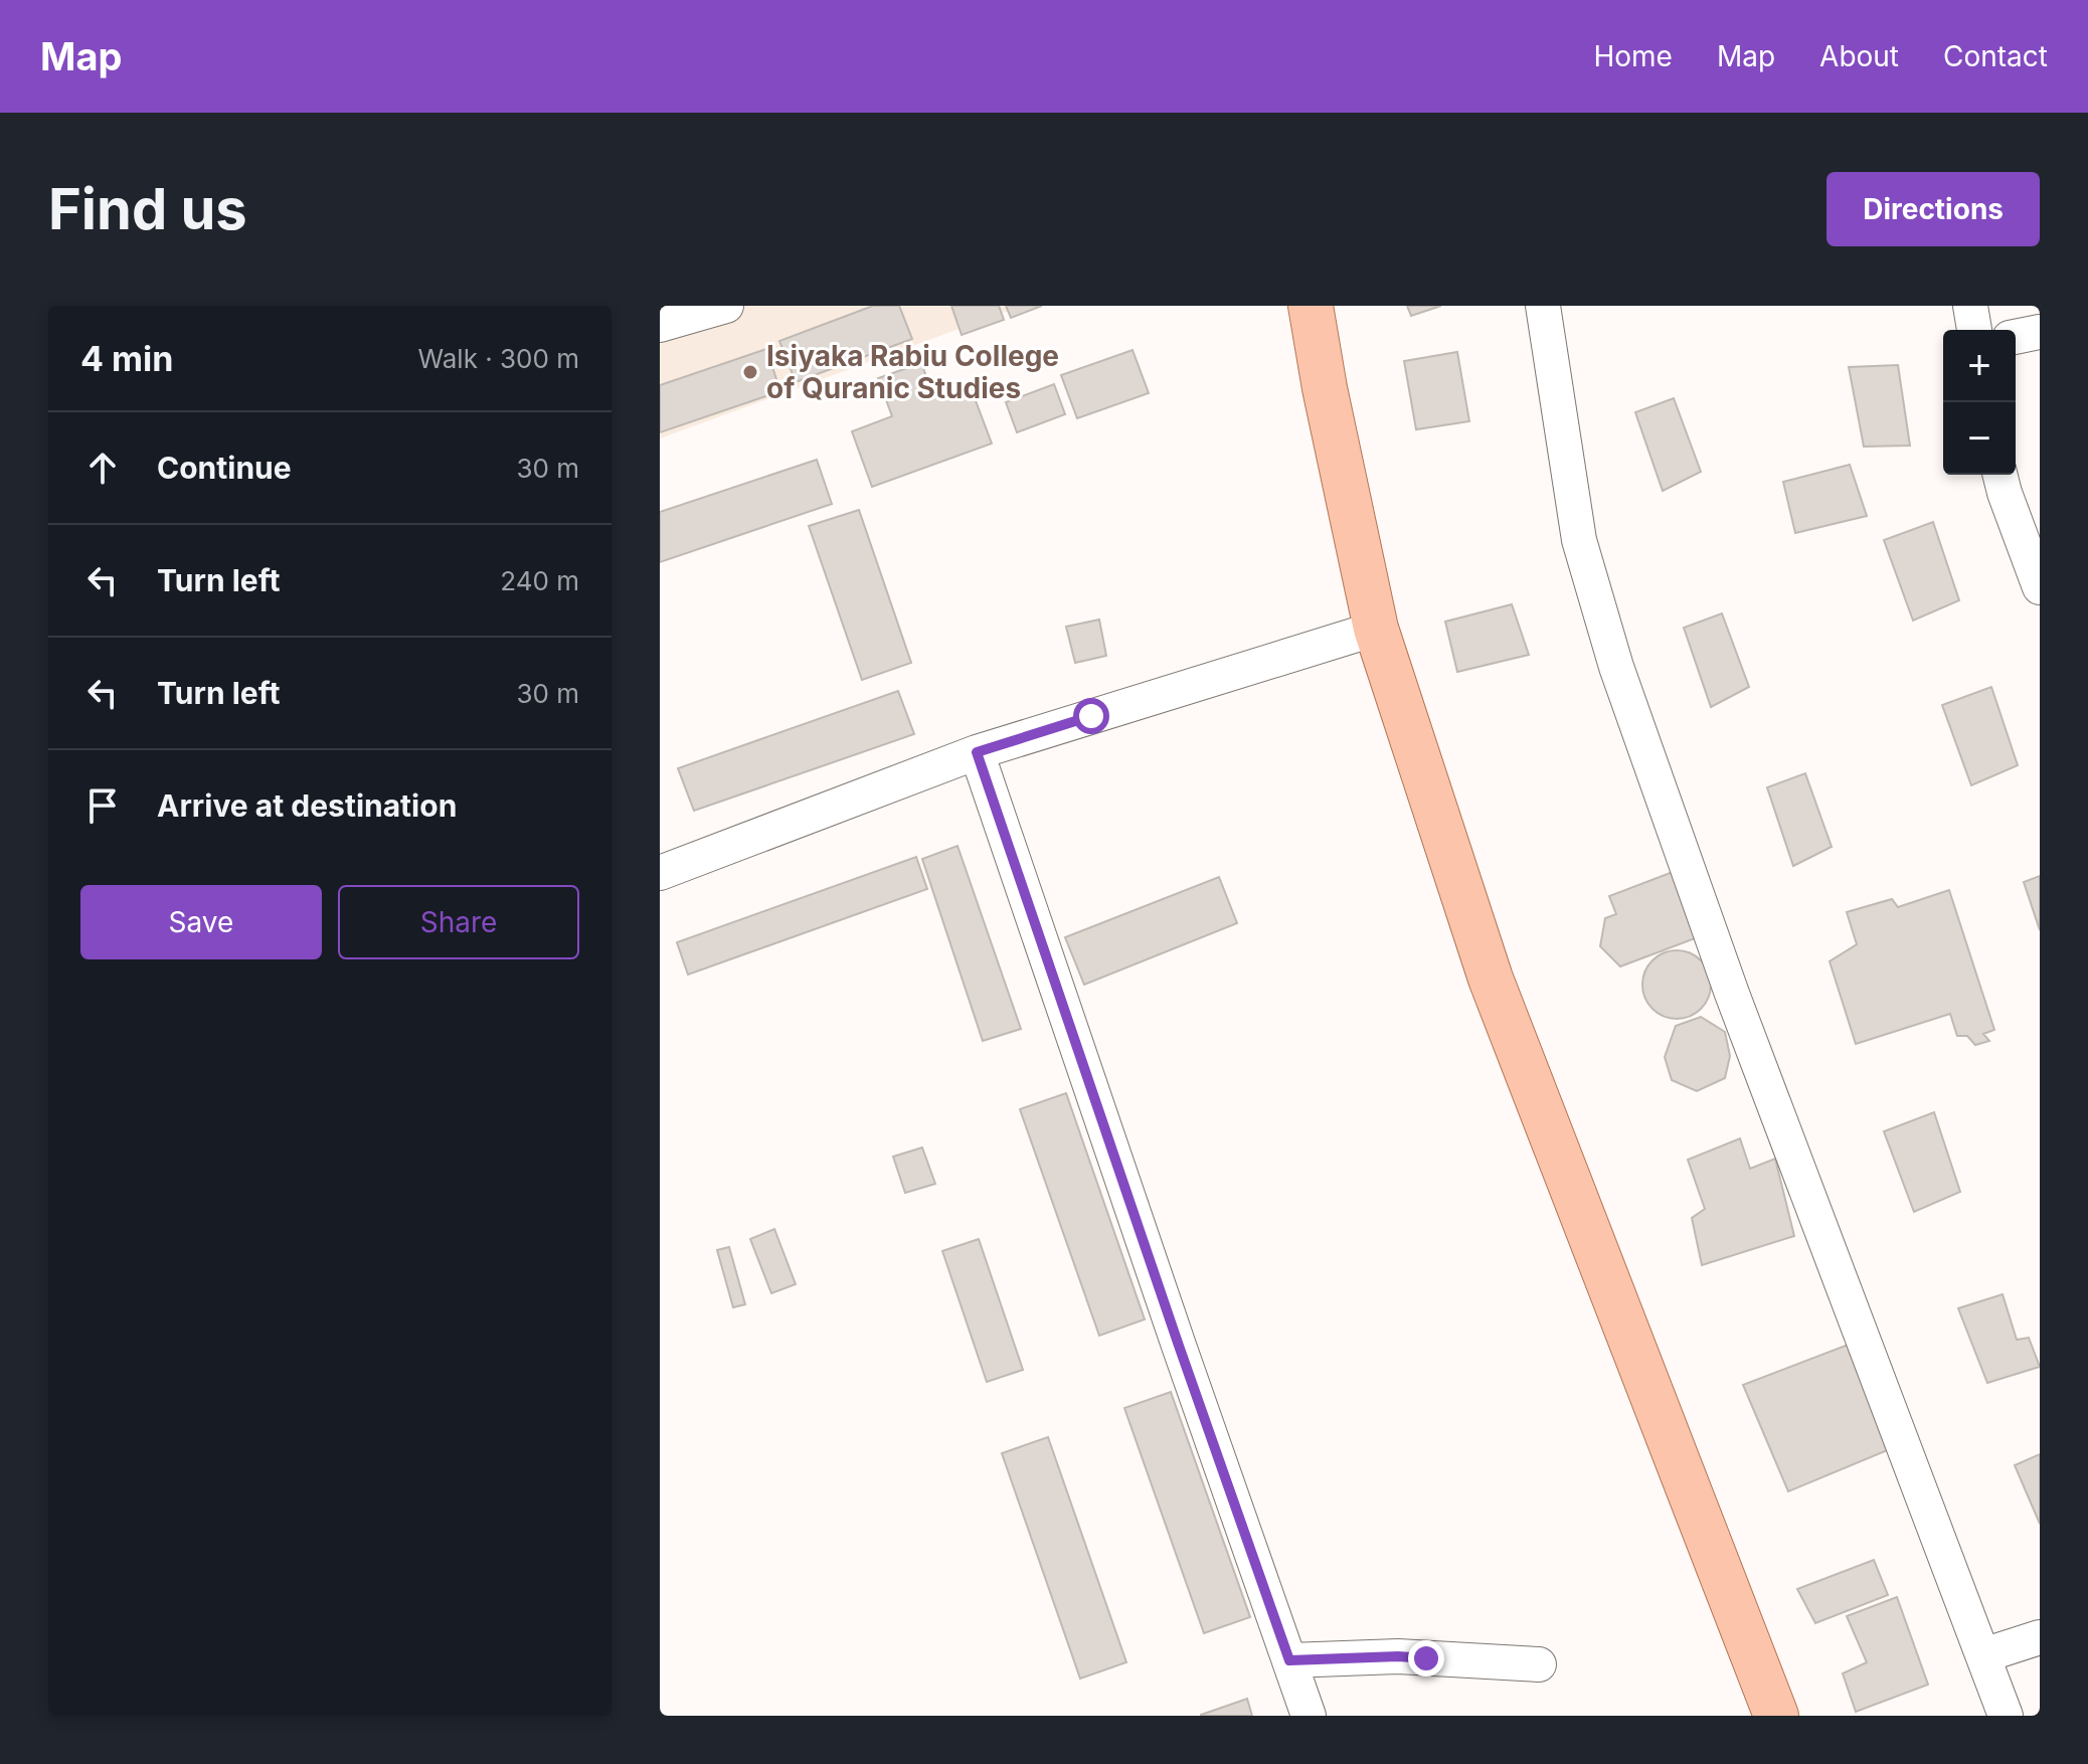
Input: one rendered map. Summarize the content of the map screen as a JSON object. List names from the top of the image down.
{
  "places": ["Isiyaka Rabiu College of Quranic Studies"],
  "page": {
    "header": "Map",
    "nav": [
      "Home",
      "Map",
      "About",
      "Contact"
    ],
    "buttons": [
      "Directions",
      ["Save", "Share"]
    ],
    "title": "Find us",
    "heading": ["4 min", "Walk · 300 m"],
    "map_buttons": ["+", "−"],
    "list": [
      ["Continue", "30 m"],
      ["Turn left", "240 m"],
      ["Turn left", "30 m"],
      "Arrive at destination"
    ]
  }
}
